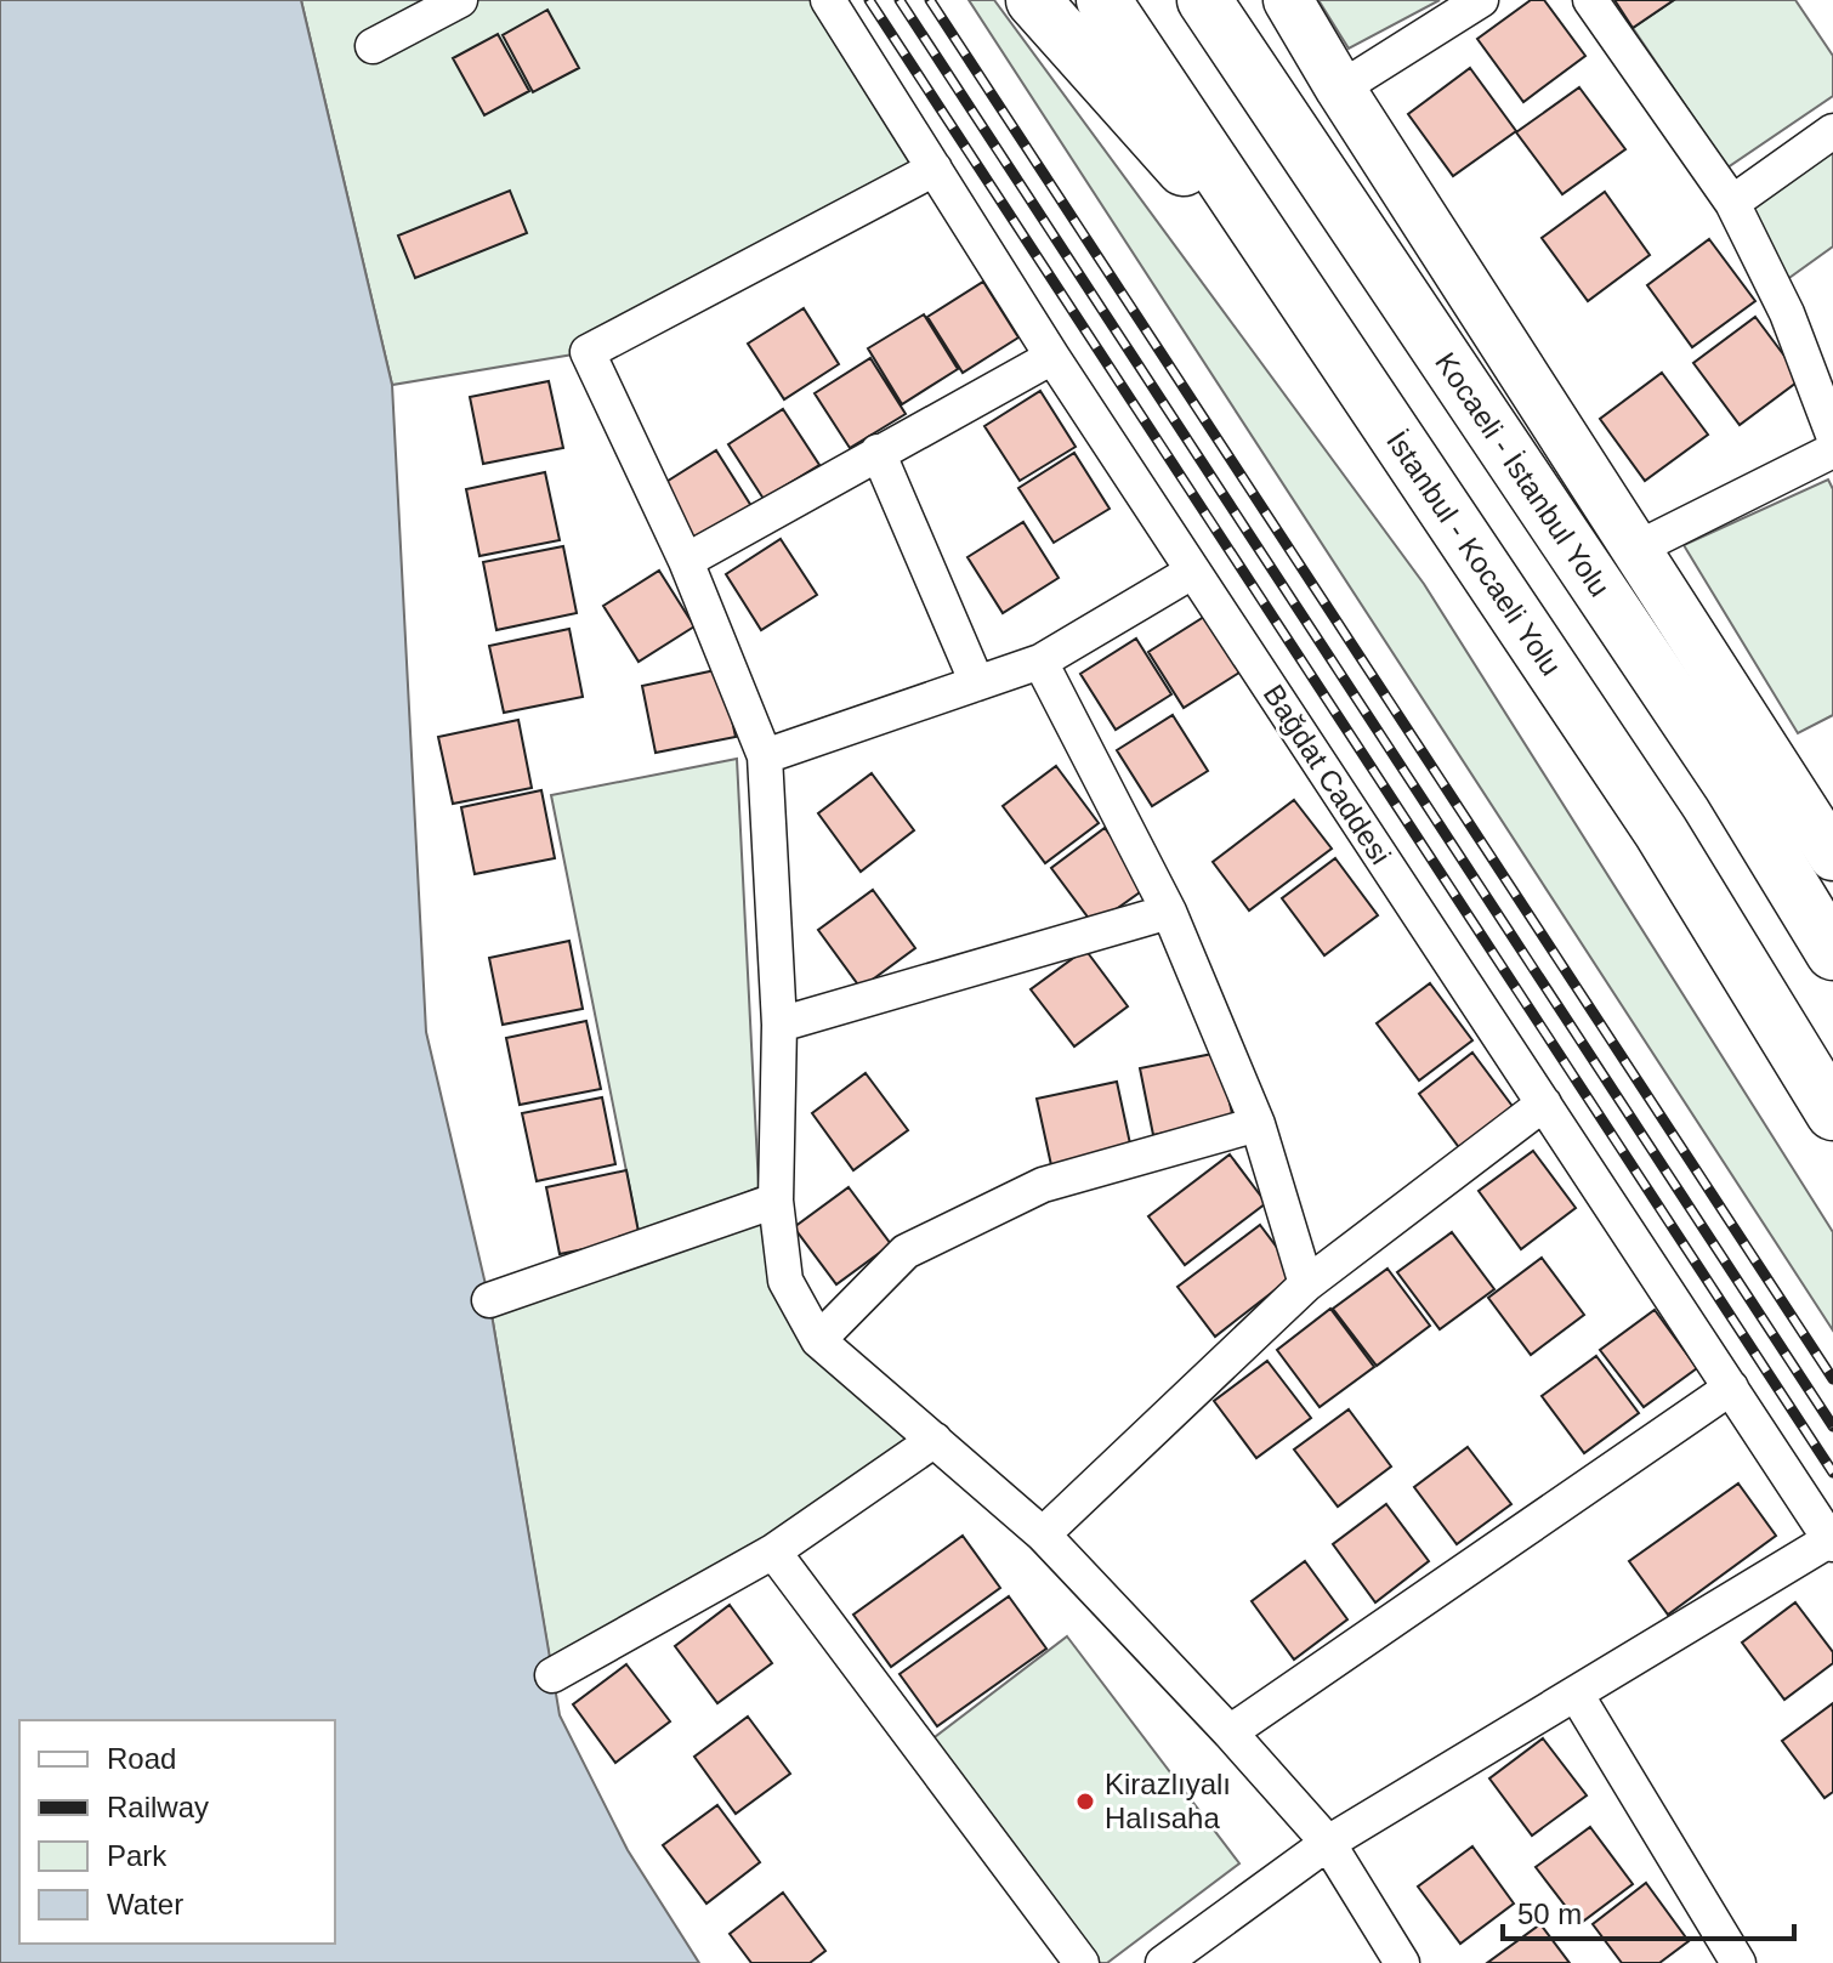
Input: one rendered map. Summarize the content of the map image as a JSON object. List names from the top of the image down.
{
  "streets": {
    "highway": ["Kocaeli - İstanbul Yolu", "İstanbul - Kocaeli Yolu"],
    "street": ["Bağdat Caddesi"]
  },
  "places": ["Kirazlıyalı Halısaha"],
  "legend": [
    "Road",
    "Railway",
    "Park",
    "Water"
  ],
  "scale_bar": "50 m"
}
